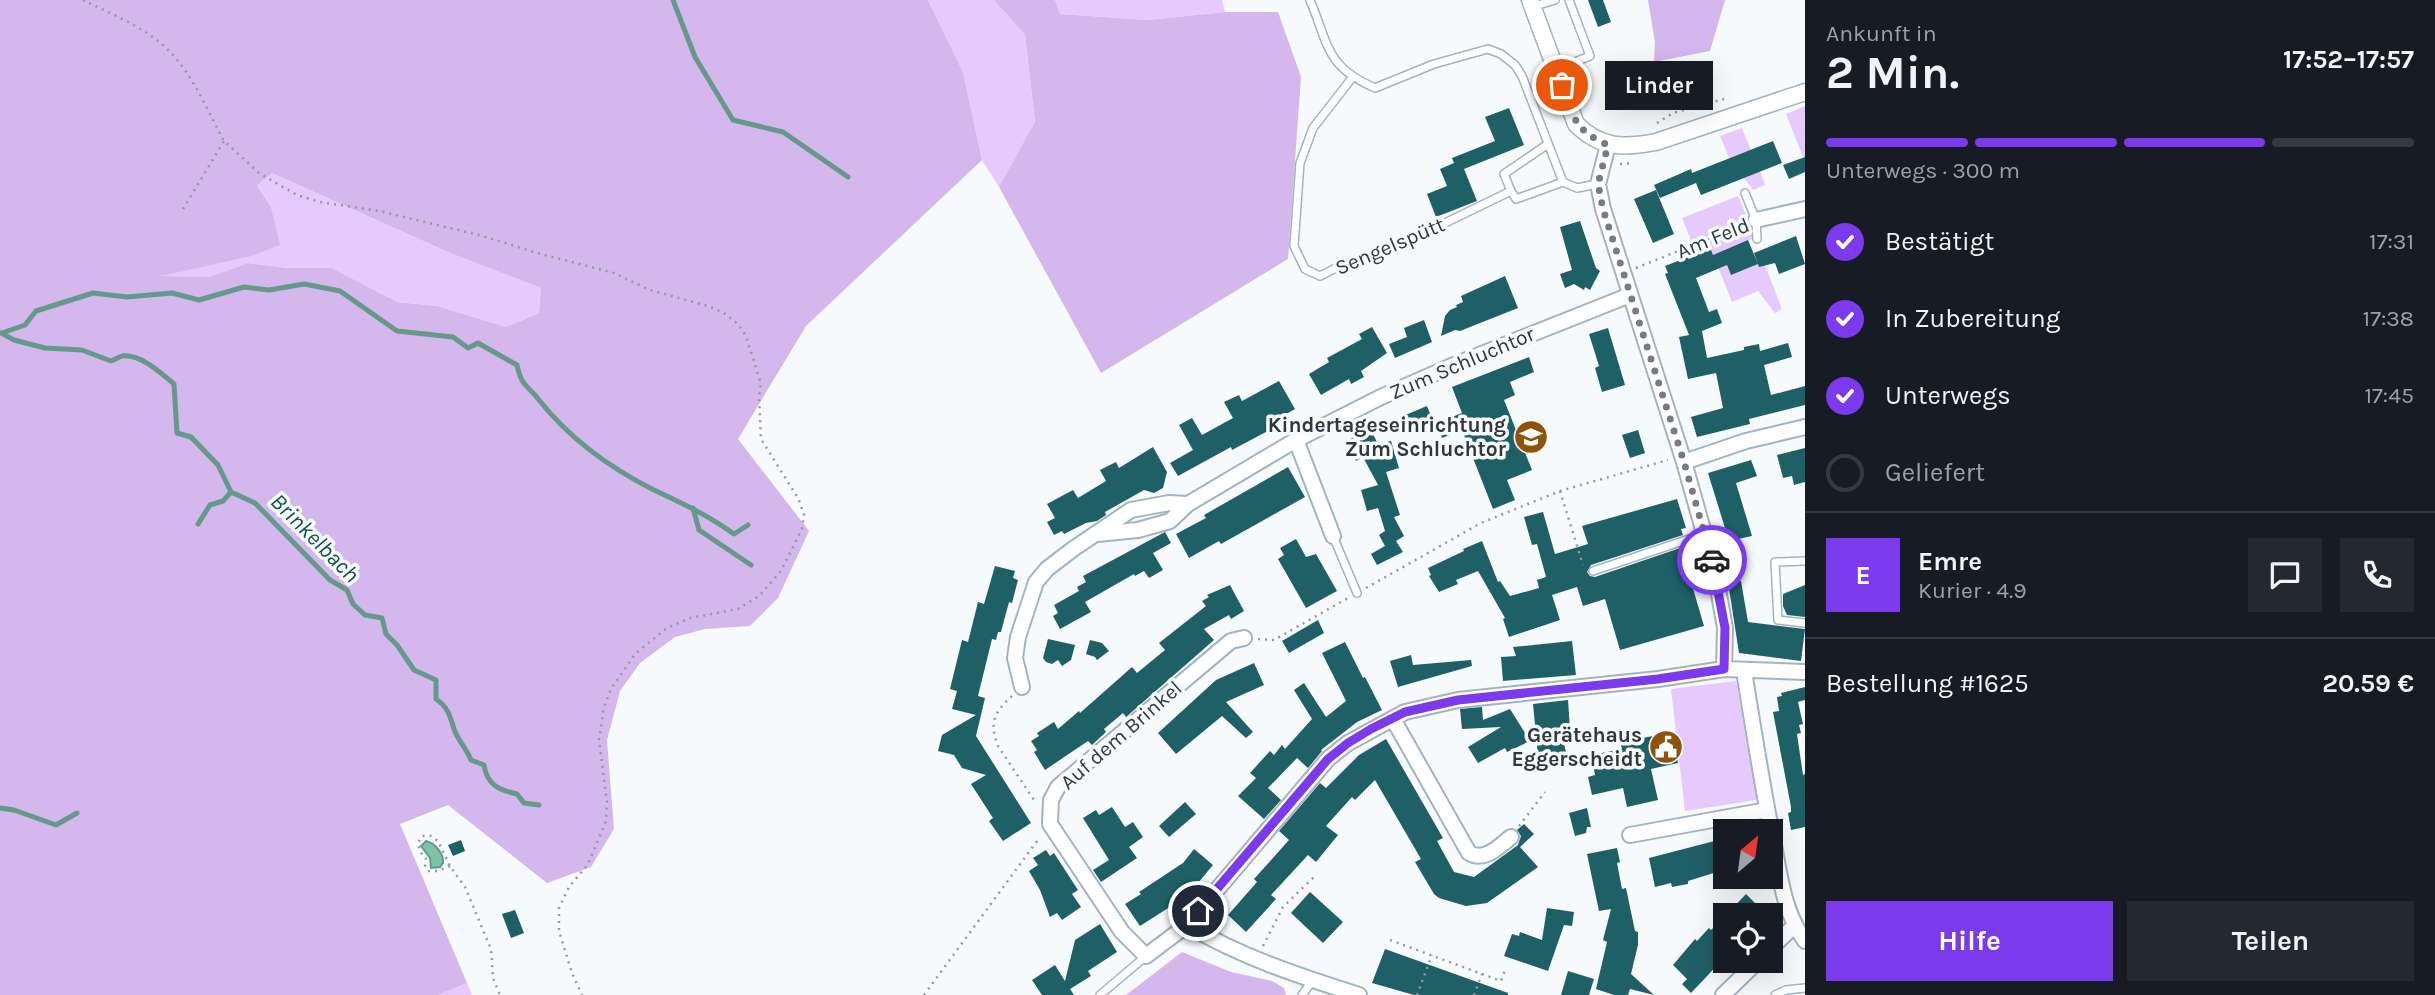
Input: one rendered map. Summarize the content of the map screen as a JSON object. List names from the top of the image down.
{
  "streets": {
    "street": ["Am Feld", "Zum Schluchtor", "Auf dem Brinkel"],
    "lane": ["Sengelspütt"]
  },
  "water": ["Brinkelbach"],
  "places": {
    "other": ["Linder"],
    "school or university": ["Kindertageseinrichtung Zum Schluchtor"],
    "public building": ["Gerätehaus Eggerscheidt"]
  },
  "north": "top right",
  "page": {
    "heading": ["2 Min.", "Ankunft in", "17:52–17:57"],
    "panel": [
      "Emre",
      "Kurier · 4.9",
      "Bestellung #1625",
      "20.59 €"
    ],
    "bubble": "Linder",
    "bar": "Unterwegs · 300 m",
    "list": [
      ["Bestätigt", "17:31"],
      ["In Zubereitung", "17:38"],
      ["Unterwegs", "17:45"],
      "Geliefert"
    ],
    "round": "E",
    "buttons": ["Hilfe", "Teilen"]
  }
}
